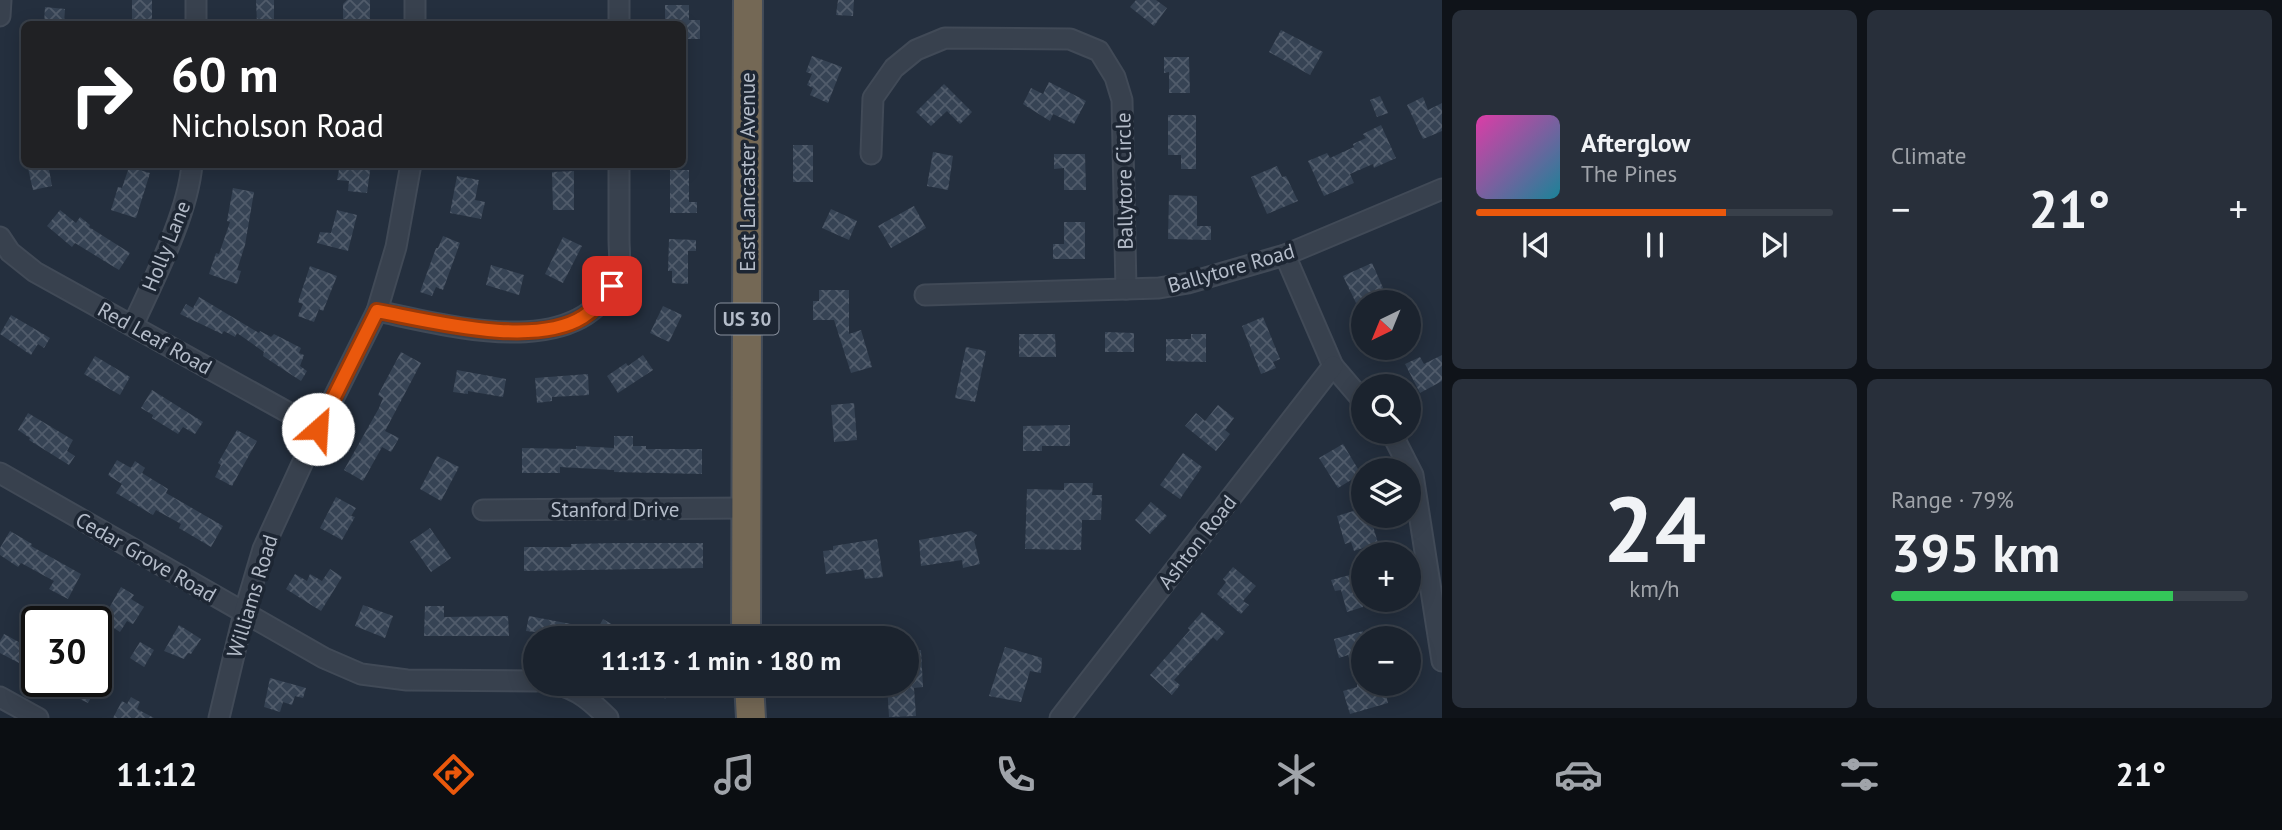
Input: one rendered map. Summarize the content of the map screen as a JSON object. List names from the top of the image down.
{
  "streets": {
    "highway": ["East Lancaster Avenue", "US 30"],
    "street": [
      "Ballytore Circle",
      "Holly Lane",
      "Ballytore Road",
      "Red Leaf Road",
      "Stanford Drive",
      "Ashton Road",
      "Cedar Grove Road",
      "Williams Road"
    ]
  },
  "crossings": [
    ["East Lancaster Avenue", "Stanford Drive"],
    ["Ballytore Circle", "Ballytore Road"],
    ["Holly Lane", "Red Leaf Road"],
    ["Red Leaf Road", "Williams Road"],
    ["Cedar Grove Road", "Williams Road"]
  ],
  "north": "bottom left",
  "page": {
    "tile": [
      "Climate",
      ["24", "km/h"],
      ["Range · 79%", "395 km"]
    ],
    "turn": ["60 m", "Nicholson Road"],
    "song": ["Afterglow", "The Pines"],
    "heat": ["−", "21°", "+"],
    "map_buttons": ["+", "−"],
    "limit": "30",
    "trip": "11:13 · 1 min · 180 m",
    "tabs": ["11:12", "21°"]
  }
}
